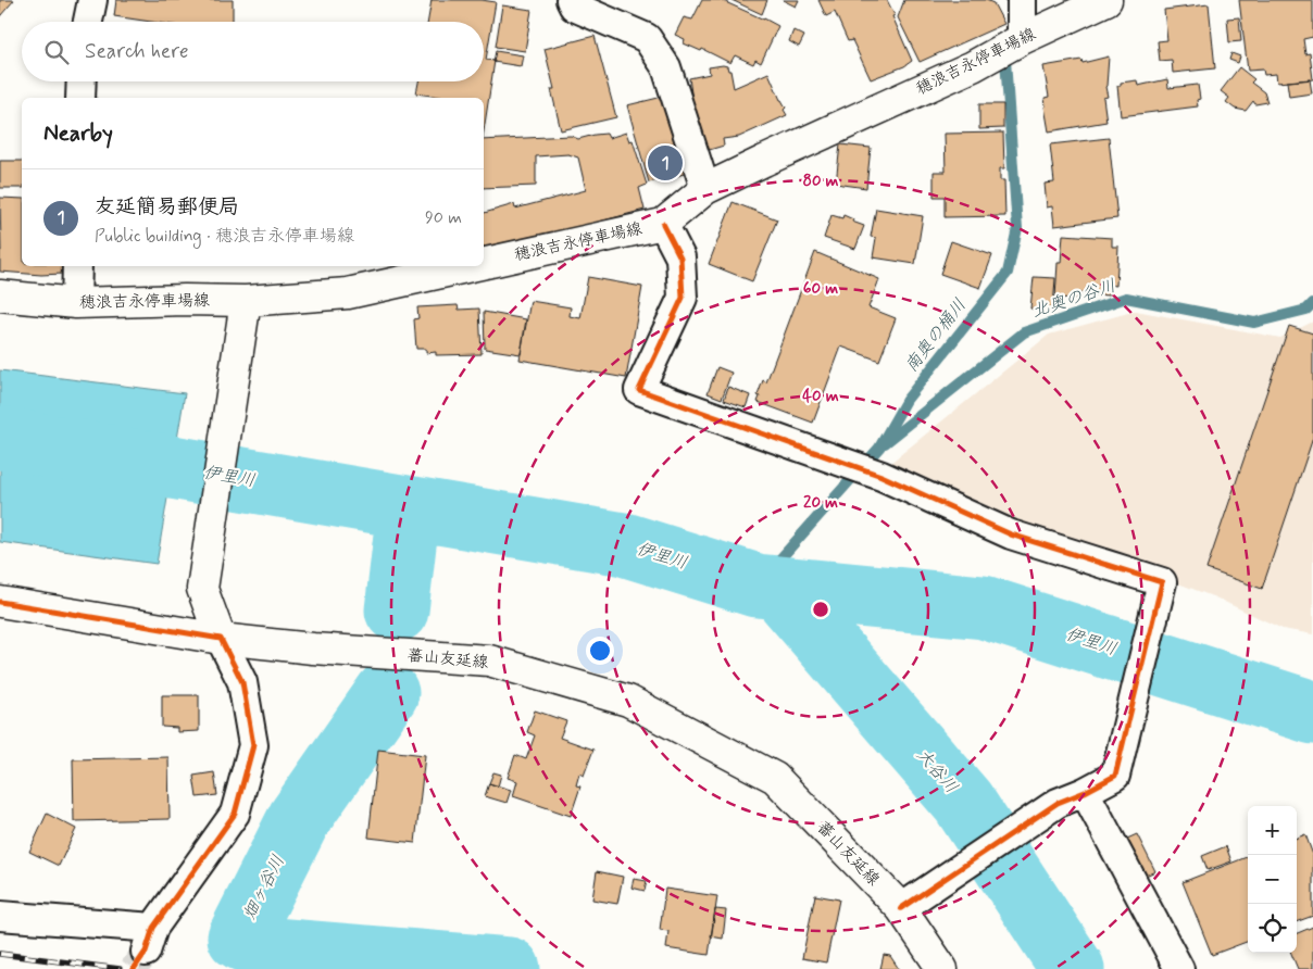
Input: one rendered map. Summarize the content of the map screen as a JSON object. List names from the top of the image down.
{
  "streets": {
    "main road": ["穂浪吉永停車場線", "蕃山友延線"]
  },
  "water": [
    "北奥の谷川",
    "南奥の桶川",
    "伊里川",
    "大谷川",
    "畑ヶ谷川"
  ],
  "page": {
    "search": "Search here",
    "heading": "Nearby",
    "pins": "1",
    "list": [
      {
        "mark": "1",
        "name": "友延簡易郵便局",
        "note": "Public building · 穂浪吉永停車場線",
        "value": "90 m"
      }
    ],
    "map_buttons": ["+", "−"]
  },
  "rings": [
    "80 m",
    "60 m",
    "40 m",
    "20 m"
  ]
}
